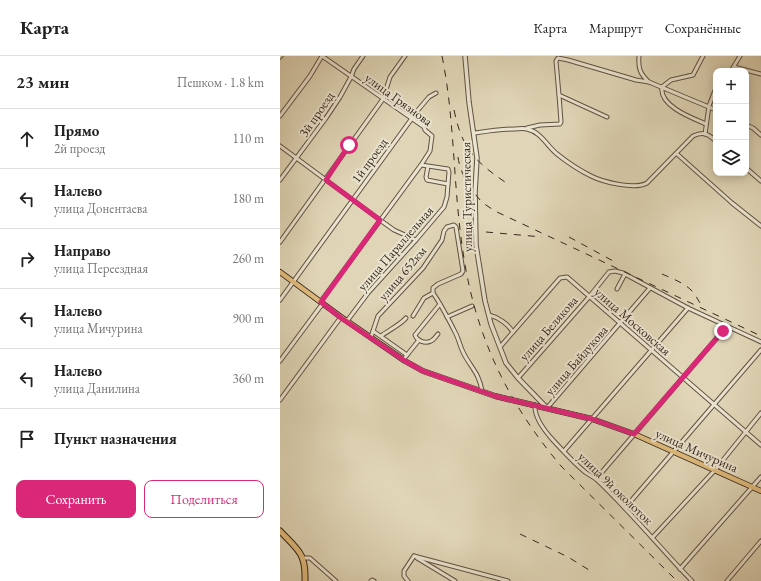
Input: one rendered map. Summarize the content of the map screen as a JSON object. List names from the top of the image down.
{
  "streets": {
    "main road": ["улица Мичурина"],
    "street": [
      "улица Грязнова",
      "3й проезд",
      "1й проезд",
      "улица Туристическая",
      "улица Параллельная",
      "улица 652км",
      "улица Московская",
      "улица Белякова",
      "улица Байдукова",
      "улица 9й околоток"
    ]
  },
  "crossings": [
    ["улица Грязнова", "3й проезд"],
    ["улица Грязнова", "1й проезд"],
    ["1й проезд", "улица Мичурина"],
    ["улица Туристическая", "улица Московская"],
    ["улица Туристическая", "улица Белякова"],
    ["улица Туристическая", "улица Байдукова"],
    ["улица Туристическая", "улица Мичурина"],
    ["улица Параллельная", "улица Мичурина"],
    ["улица 652км", "улица Мичурина"],
    ["улица Московская", "улица Белякова"],
    ["улица Московская", "улица Байдукова"],
    ["улица Байдукова", "улица Мичурина"],
    ["улица Мичурина", "улица 9й околоток"]
  ],
  "page": {
    "header": "Карта",
    "nav": ["Карта", "Маршрут", "Сохранённые"],
    "heading": ["23 мин", "Пешком · 1.8 km"],
    "map_buttons": ["+", "−"],
    "list": [
      ["Прямо", "2й проезд", "110 m"],
      ["Налево", "улица Донентаева", "180 m"],
      ["Направо", "улица Переездная", "260 m"],
      ["Налево", "улица Мичурина", "900 m"],
      ["Налево", "улица Данилина", "360 m"],
      "Пункт назначения"
    ],
    "buttons": ["Сохранить", "Поделиться"]
  }
}
